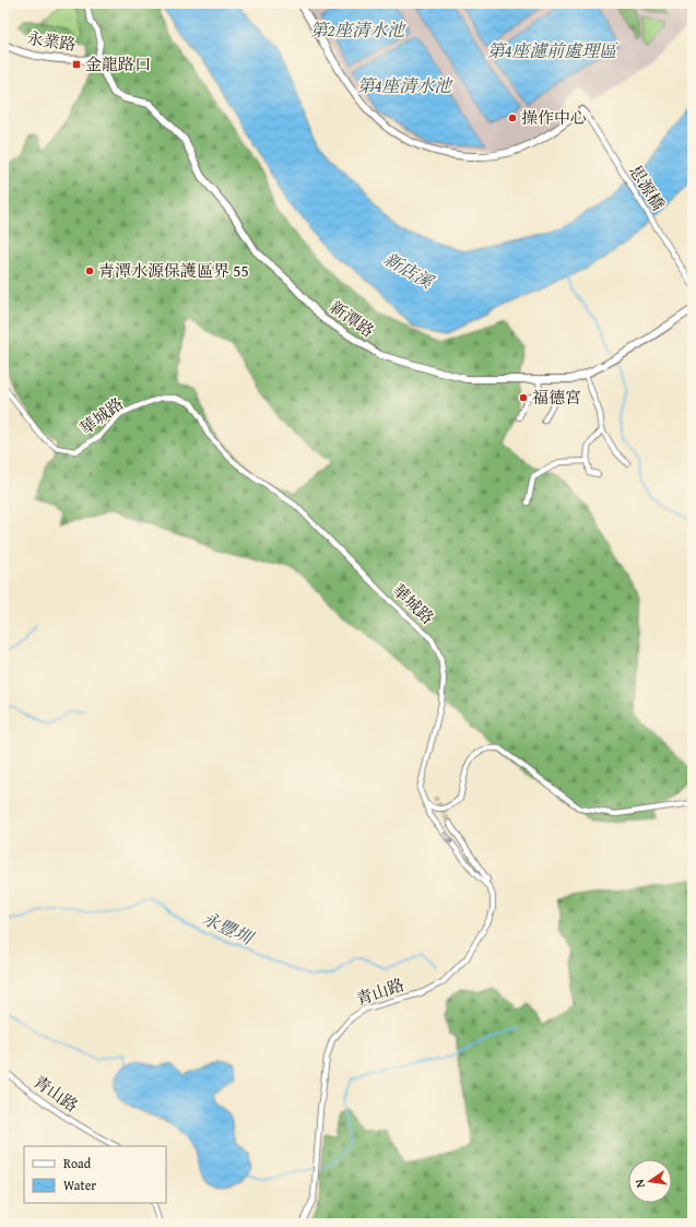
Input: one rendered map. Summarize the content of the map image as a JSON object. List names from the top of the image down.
{
  "streets": {
    "street": [
      "永業路",
      "思源橋",
      "新潭路",
      "華城路",
      "青山路"
    ]
  },
  "crossings": [
    ["永業路", "新潭路"],
    ["華城路", "青山路"]
  ],
  "one_way": ["青山路"],
  "water": [
    "第2座清水池",
    "第4座濾前處理區",
    "第4座清水池",
    "新店溪",
    "永豐圳"
  ],
  "places": {
    "transit": ["金龍路口"],
    "other": ["操作中心", "青潭水源保護區界 55", "福德宮"]
  },
  "legend": ["Road", "Water"],
  "north": "left"
}
